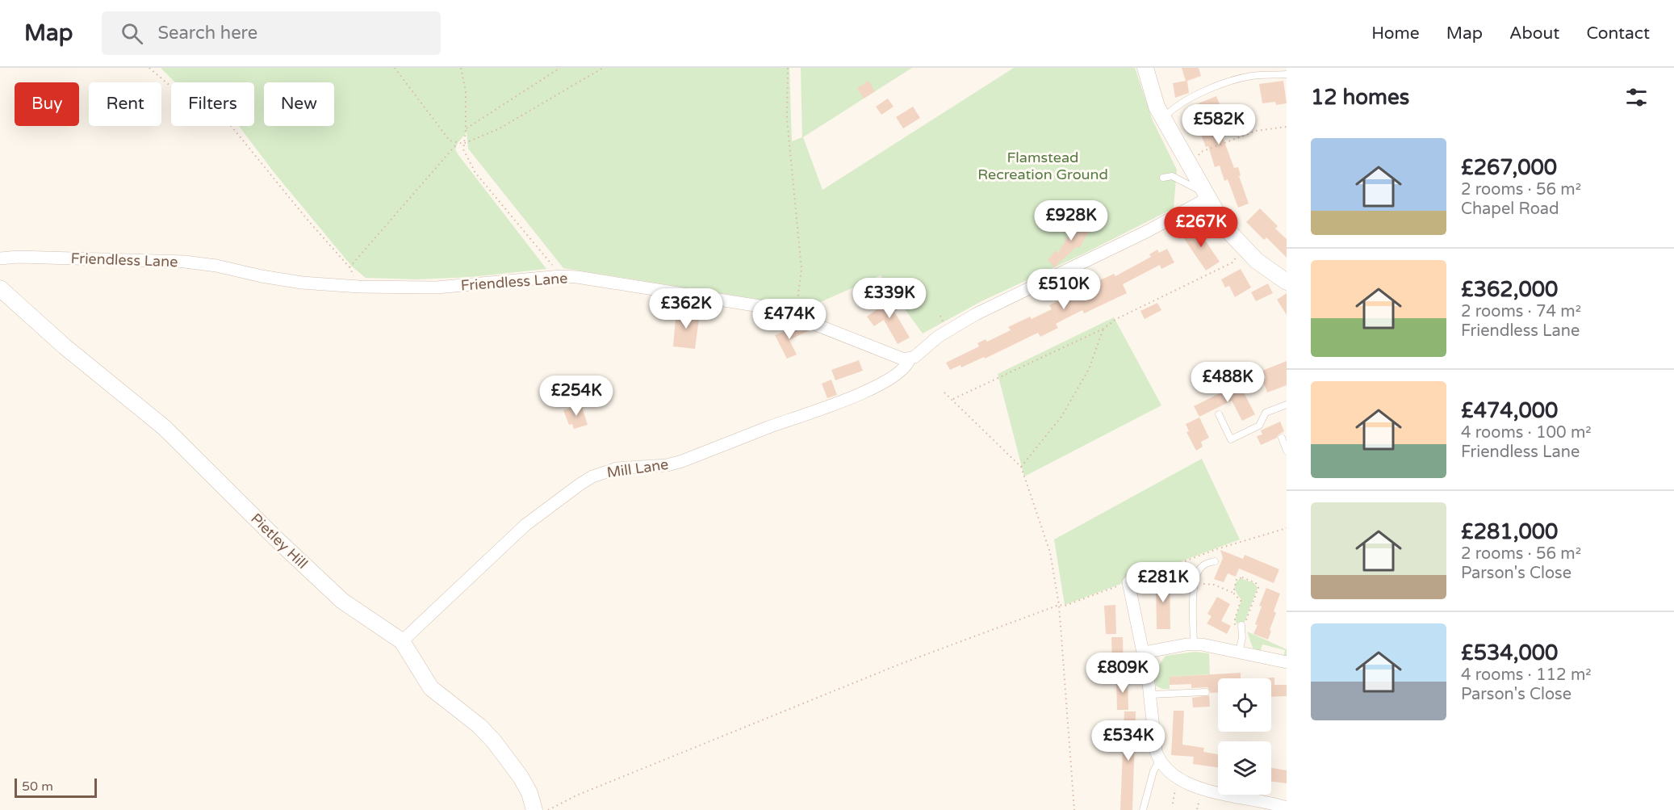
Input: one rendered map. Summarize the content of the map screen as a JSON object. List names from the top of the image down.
{
  "streets": {
    "street": ["Friendless Lane", "Mill Lane", "Pietley Hill"]
  },
  "crossings": [
    ["Friendless Lane", "Mill Lane"],
    ["Mill Lane", "Pietley Hill"]
  ],
  "parks": ["Flamstead Recreation Ground"],
  "scale_bar": "50 m",
  "page": {
    "header": "Map",
    "search": "Search here",
    "nav": [
      "Home",
      "Map",
      "About",
      "Contact"
    ],
    "heading": "12 homes",
    "chip": [
      "Buy",
      "Rent",
      "Filters",
      "New"
    ],
    "price": [
      "£582K",
      "£928K",
      "£267K",
      "£510K",
      "£339K",
      "£362K",
      "£474K",
      "£488K",
      "£254K",
      "£281K",
      "£809K",
      "£534K"
    ],
    "list": [
      {
        "name": "£267,000",
        "note": "2 rooms · 56 m² · Chapel Road"
      },
      {
        "name": "£362,000",
        "note": "2 rooms · 74 m² · Friendless Lane"
      },
      {
        "name": "£474,000",
        "note": "4 rooms · 100 m² · Friendless Lane"
      },
      {
        "name": "£281,000",
        "note": "2 rooms · 56 m² · Parson's Close"
      },
      {
        "name": "£534,000",
        "note": "4 rooms · 112 m² · Parson's Close"
      }
    ],
    "scale": "50 m"
  }
}
